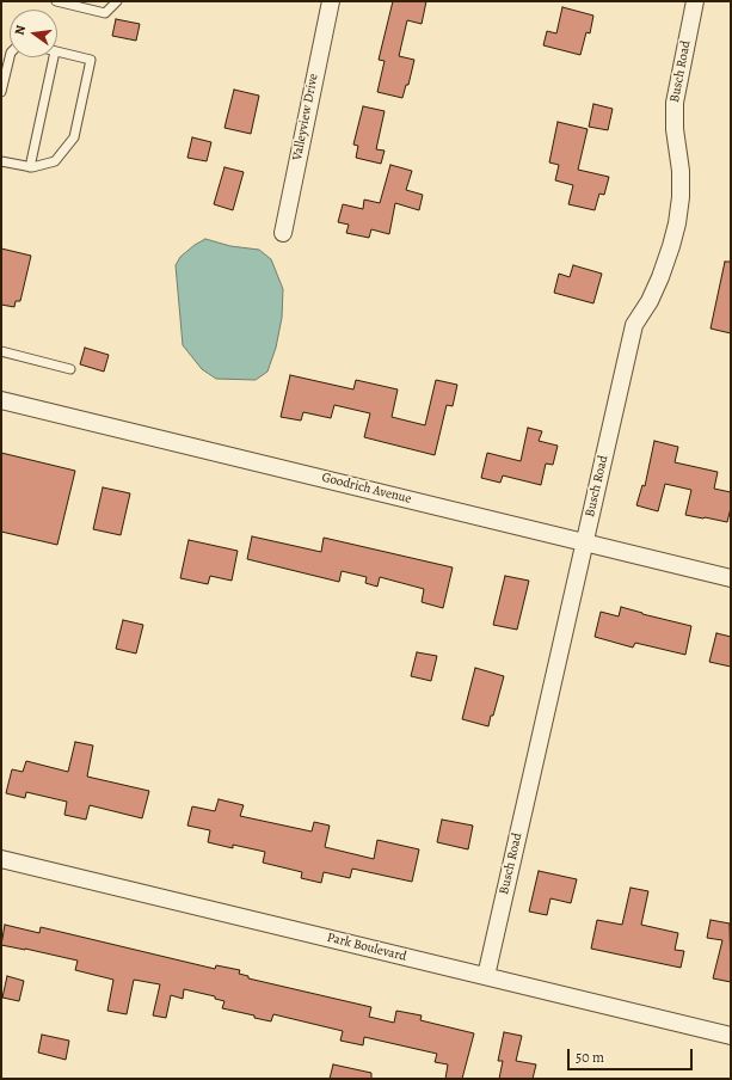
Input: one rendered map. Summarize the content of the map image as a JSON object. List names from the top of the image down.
{
  "streets": {
    "street": [
      "Busch Road",
      "Valleyview Drive",
      "Goodrich Avenue",
      "Park Boulevard"
    ]
  },
  "crossings": [
    ["Busch Road", "Goodrich Avenue"],
    ["Busch Road", "Park Boulevard"]
  ],
  "scale_bar": "50 m",
  "north": "left"
}
